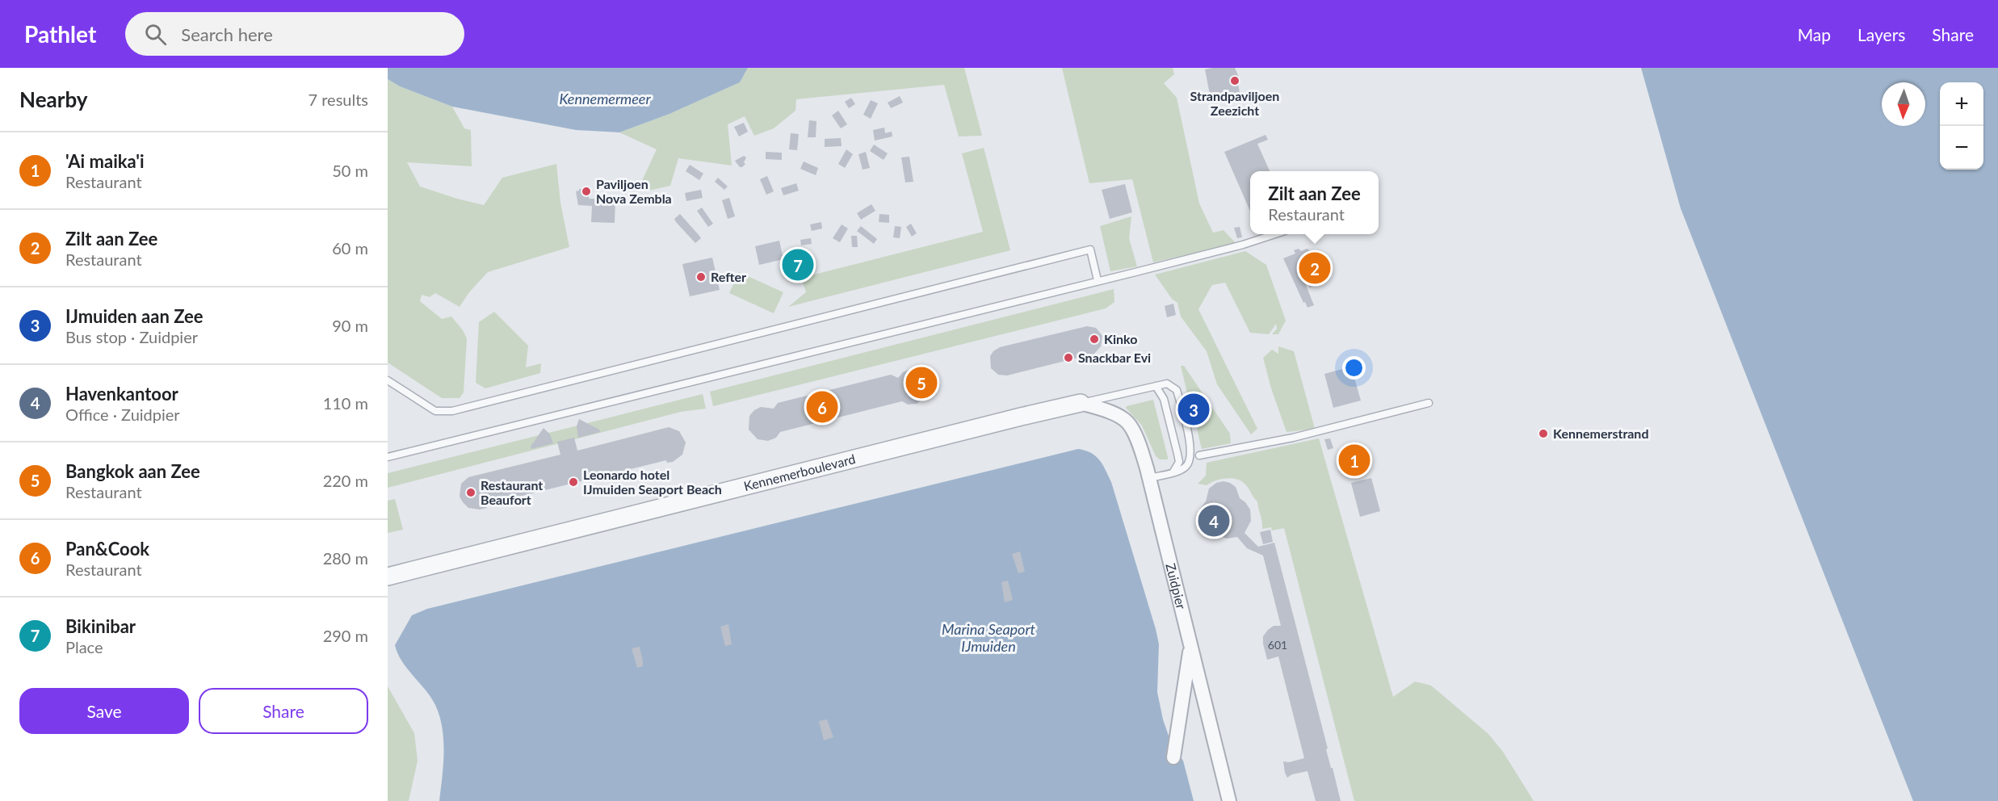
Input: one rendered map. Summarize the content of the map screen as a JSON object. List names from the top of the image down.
{
  "streets": {
    "street": ["Kennemerboulevard", "Zuidpier"]
  },
  "crossings": [
    ["Kennemerboulevard", "Zuidpier"]
  ],
  "water": ["Kennemermeer", "Marina Seaport IJmuiden"],
  "places": [
    "Strandpaviljoen Zeezicht",
    "Paviljoen Nova Zembla",
    "Refter",
    "Kinko",
    "Snackbar Evi",
    "Kennemerstrand",
    "Leonardo hotel IJmuiden Seaport Beach",
    "Restaurant Beaufort"
  ],
  "house_numbers": ["601"],
  "north": "bottom",
  "page": {
    "header": "Pathlet",
    "search": "Search here",
    "nav": ["Map", "Layers", "Share"],
    "heading": ["Nearby", "7 results"],
    "map_buttons": ["+", "−"],
    "list": [
      {
        "mark": "1",
        "name": "'Ai maika'i",
        "note": "Restaurant",
        "value": "50 m"
      },
      {
        "mark": "2",
        "name": "Zilt aan Zee",
        "note": "Restaurant",
        "value": "60 m"
      },
      {
        "mark": "3",
        "name": "IJmuiden aan Zee",
        "note": "Bus stop · Zuidpier",
        "value": "90 m"
      },
      {
        "mark": "4",
        "name": "Havenkantoor",
        "note": "Office · Zuidpier",
        "value": "110 m"
      },
      {
        "mark": "5",
        "name": "Bangkok aan Zee",
        "note": "Restaurant",
        "value": "220 m"
      },
      {
        "mark": "6",
        "name": "Pan&Cook",
        "note": "Restaurant",
        "value": "280 m"
      },
      {
        "mark": "7",
        "name": "Bikinibar",
        "note": "Place",
        "value": "290 m"
      }
    ],
    "popup": ["Zilt aan Zee", "Restaurant"],
    "pins": [
      "7",
      "2",
      "5",
      "6",
      "3",
      "1",
      "4"
    ],
    "buttons": ["Save", "Share"]
  }
}
